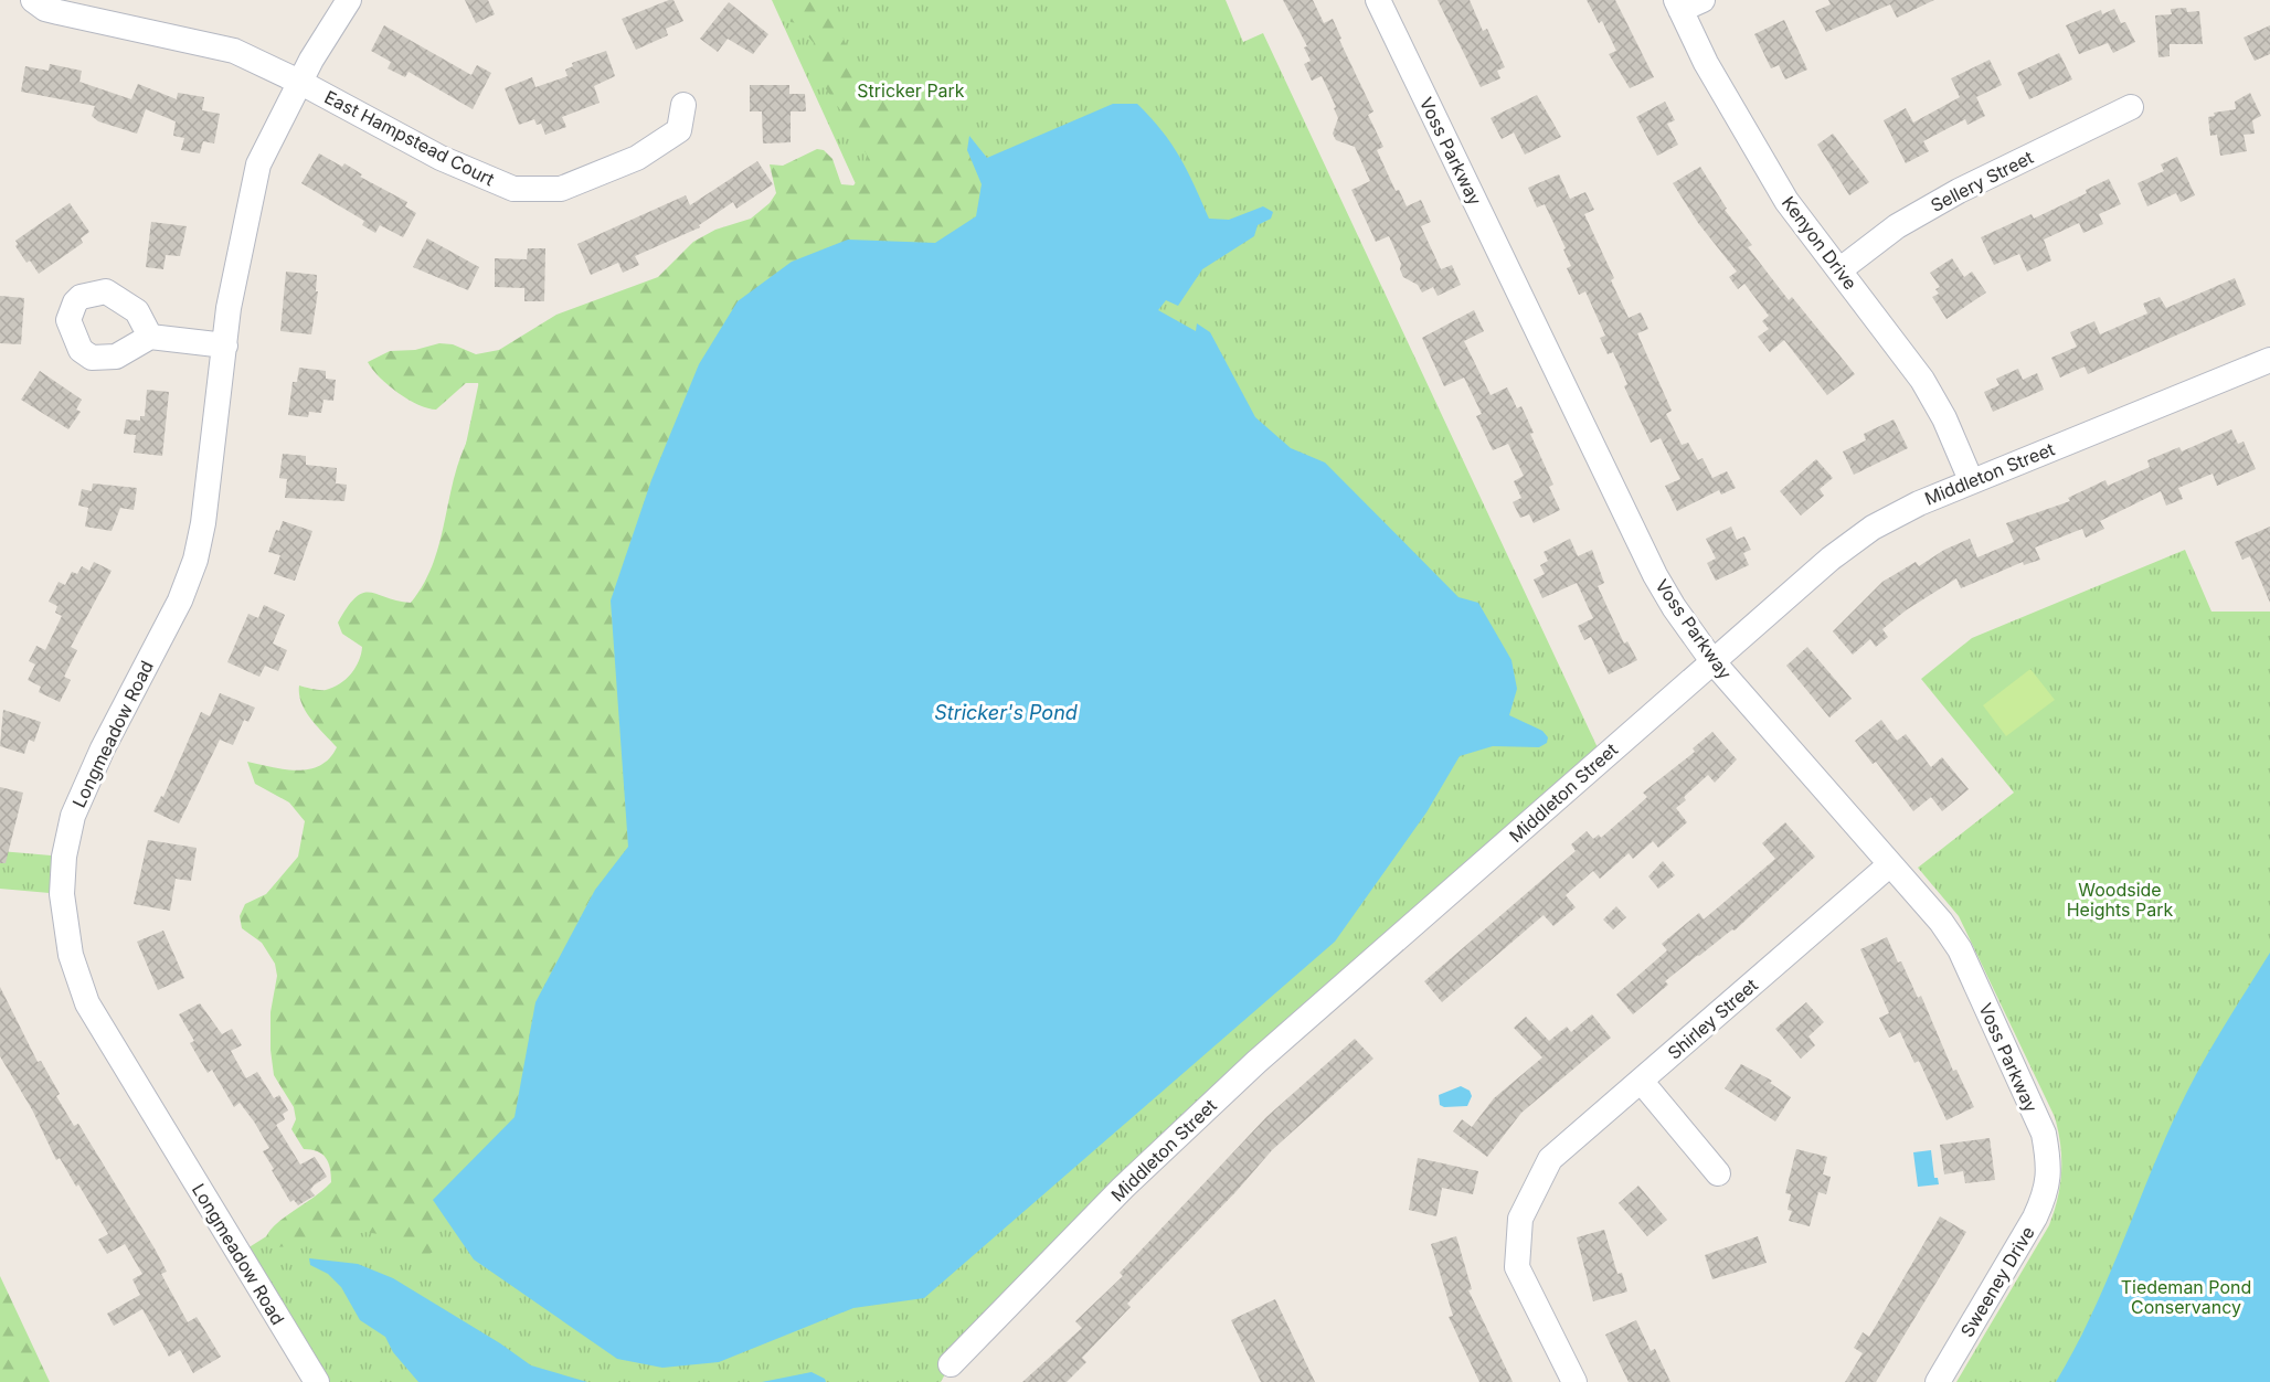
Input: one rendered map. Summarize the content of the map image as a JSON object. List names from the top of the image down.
{
  "streets": {
    "street": [
      "East Hampstead Court",
      "Voss Parkway",
      "Sellery Street",
      "Kenyon Drive",
      "Middleton Street",
      "Longmeadow Road",
      "Shirley Street",
      "Sweeney Drive"
    ]
  },
  "crossings": [
    ["East Hampstead Court", "Longmeadow Road"],
    ["Voss Parkway", "Middleton Street"],
    ["Voss Parkway", "Shirley Street"],
    ["Voss Parkway", "Sweeney Drive"],
    ["Sellery Street", "Kenyon Drive"],
    ["Kenyon Drive", "Middleton Street"]
  ],
  "water": ["Stricker's Pond"],
  "parks": ["Stricker Park", "Woodside Heights Park", "Tiedeman Pond Conservancy"]
}
